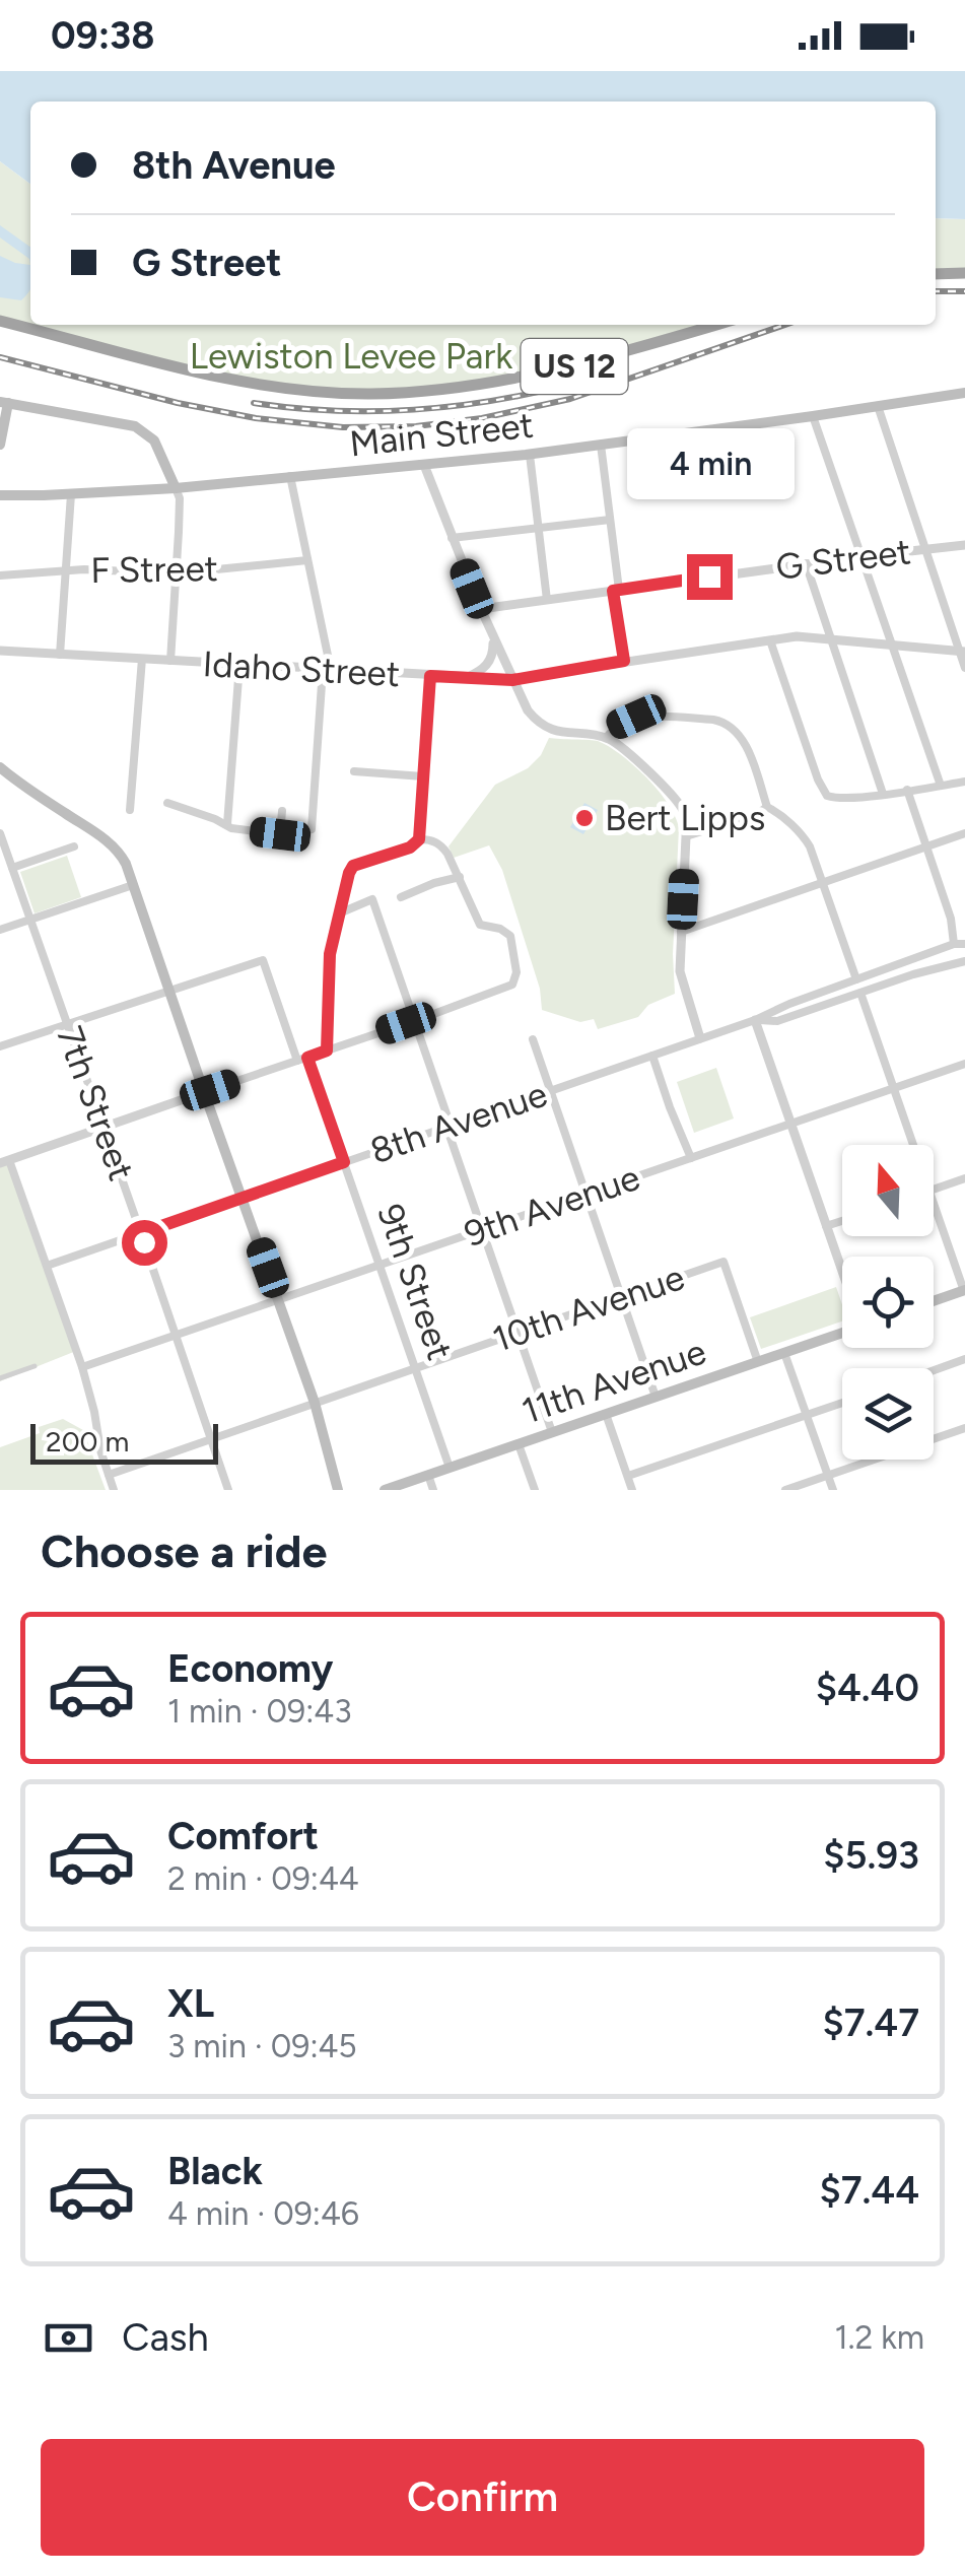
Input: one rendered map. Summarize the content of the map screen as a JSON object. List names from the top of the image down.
{
  "streets": {
    "highway": ["US 12"],
    "main road": ["Main Street", "11th Avenue"],
    "street": [
      "G Street",
      "F Street",
      "Idaho Street",
      "7th Street",
      "8th Avenue",
      "9th Avenue",
      "9th Street",
      "10th Avenue"
    ]
  },
  "crossings": [
    ["7th Street", "8th Avenue"],
    ["7th Street", "9th Avenue"],
    ["7th Street", "10th Avenue"],
    ["8th Avenue", "9th Street"],
    ["9th Avenue", "9th Street"],
    ["9th Street", "10th Avenue"],
    ["9th Street", "11th Avenue"],
    ["10th Avenue", "11th Avenue"]
  ],
  "parks": ["Lewiston Levee Park"],
  "places": ["Bert Lipps"],
  "scale_bar": "200 m",
  "north": "top",
  "page": {
    "status": "09:38",
    "banner": ["8th Avenue", "G Street"],
    "bubble": "4 min",
    "scale": "200 m",
    "heading": "Choose a ride",
    "list": [
      {
        "name": "Economy",
        "note": "1 min · 09:43",
        "value": "$4.40"
      },
      {
        "name": "Comfort",
        "note": "2 min · 09:44",
        "value": "$5.93"
      },
      {
        "name": "XL",
        "note": "3 min · 09:45",
        "value": "$7.47"
      },
      {
        "name": "Black",
        "note": "4 min · 09:46",
        "value": "$7.44"
      }
    ],
    "pay": ["Cash", "1.2 km"],
    "buttons": "Confirm"
  }
}
